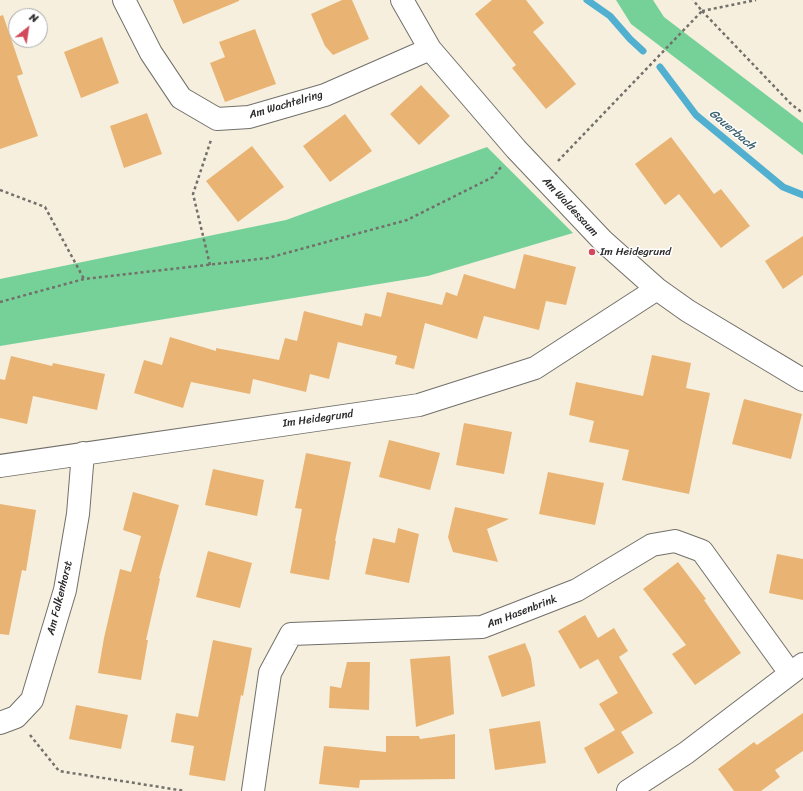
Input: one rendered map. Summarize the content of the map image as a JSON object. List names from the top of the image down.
{
  "streets": {
    "street": [
      "Am Wachtelring",
      "Am Waldessaum",
      "Im Heidegrund",
      "Am Falkenhorst",
      "Am Hasenbrink"
    ]
  },
  "crossings": [
    ["Am Wachtelring", "Am Waldessaum"],
    ["Am Waldessaum", "Im Heidegrund"],
    ["Im Heidegrund", "Am Falkenhorst"]
  ],
  "water": ["Gauerbach"],
  "places": ["Im Heidegrund"],
  "north": "top right"
}
